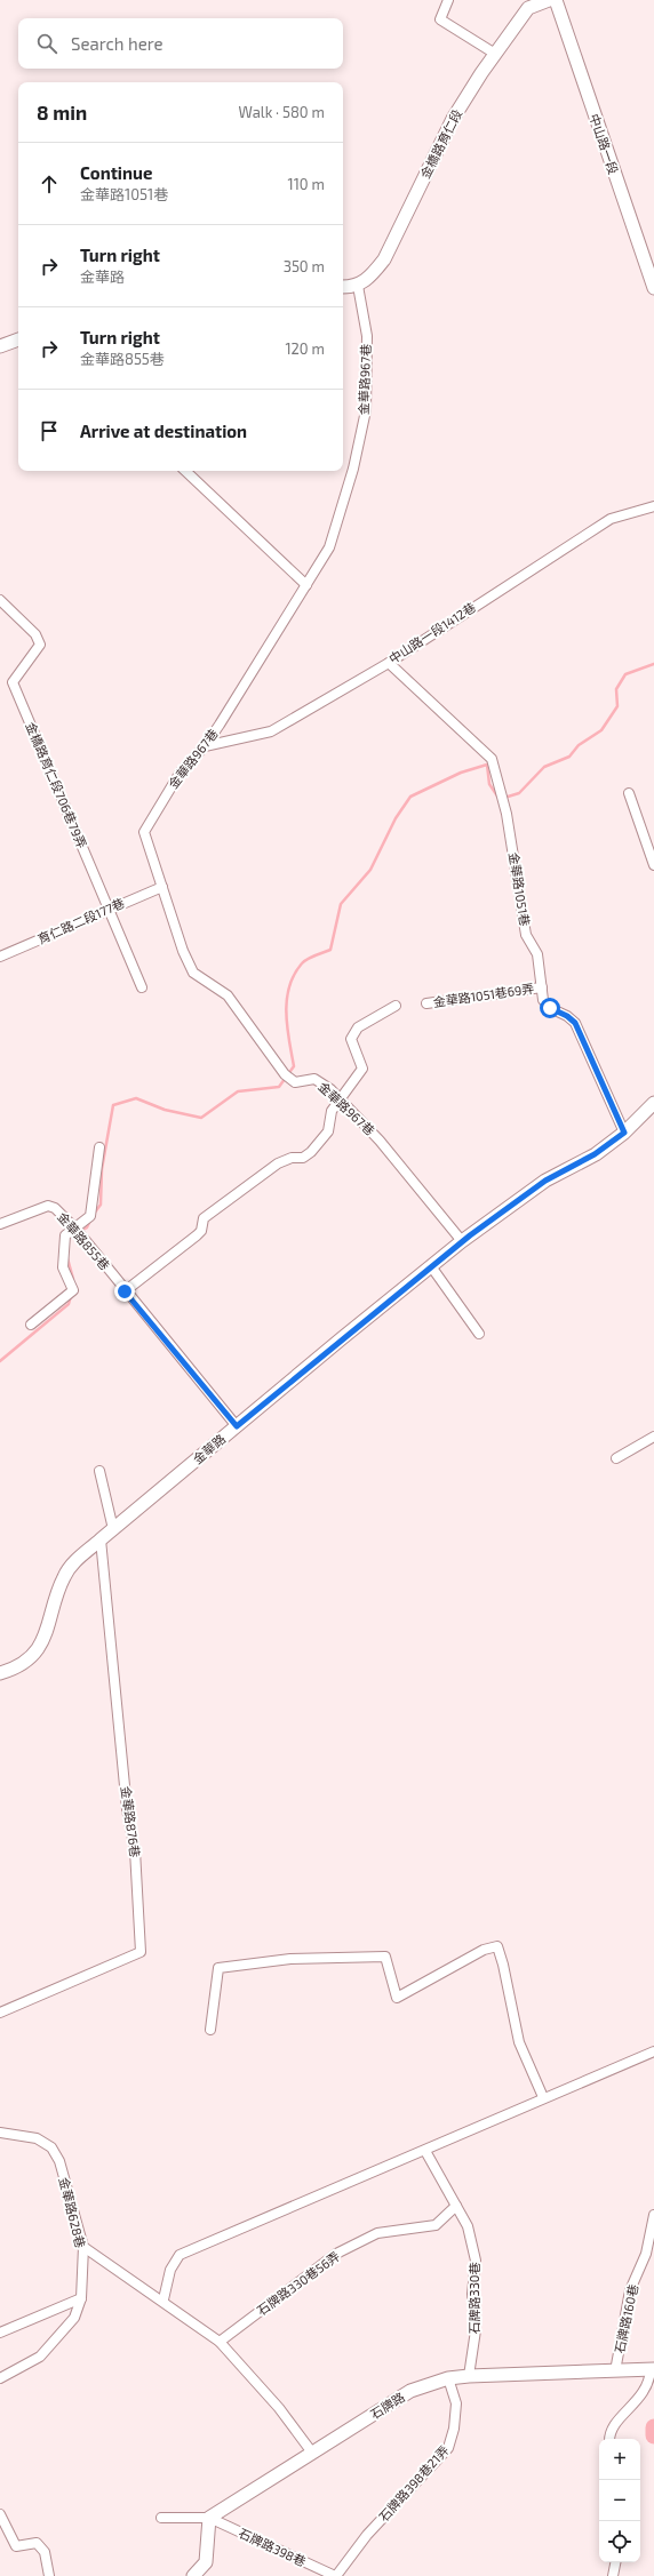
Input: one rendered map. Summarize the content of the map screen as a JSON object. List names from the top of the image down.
{
  "streets": {
    "street": [
      "金橋路育仁段",
      "中山路一段",
      "金華路967巷",
      "中山路一段1412巷",
      "金橋路育仁段706巷79弄",
      "金華路1051巷",
      "育仁路二段177巷",
      "金華路1051巷69弄",
      "金華路855巷",
      "金華路",
      "金華路876巷",
      "金華路628巷",
      "石牌路330巷56弄",
      "石牌路330巷",
      "石牌路160巷",
      "石牌路",
      "石牌路398巷21弄",
      "石牌路398巷"
    ]
  },
  "crossings": [
    ["金橋路育仁段", "金華路967巷"],
    ["金華路967巷", "中山路一段1412巷"],
    ["金華路967巷", "育仁路二段177巷"],
    ["金華路967巷", "金華路"],
    ["中山路一段1412巷", "金華路1051巷"],
    ["金橋路育仁段706巷79弄", "育仁路二段177巷"],
    ["金華路1051巷", "金華路1051巷69弄"],
    ["金華路1051巷", "金華路"],
    ["金華路855巷", "金華路"],
    ["金華路", "金華路876巷"],
    ["石牌路330巷56弄", "石牌路330巷"],
    ["石牌路330巷", "石牌路"],
    ["石牌路160巷", "石牌路"],
    ["石牌路", "石牌路398巷21弄"],
    ["石牌路", "石牌路398巷"],
    ["石牌路398巷21弄", "石牌路398巷"]
  ],
  "page": {
    "search": "Search here",
    "heading": ["8 min", "Walk · 580 m"],
    "list": [
      ["Continue", "金華路1051巷", "110 m"],
      ["Turn right", "金華路", "350 m"],
      ["Turn right", "金華路855巷", "120 m"],
      "Arrive at destination"
    ],
    "map_buttons": ["+", "−"]
  }
}
